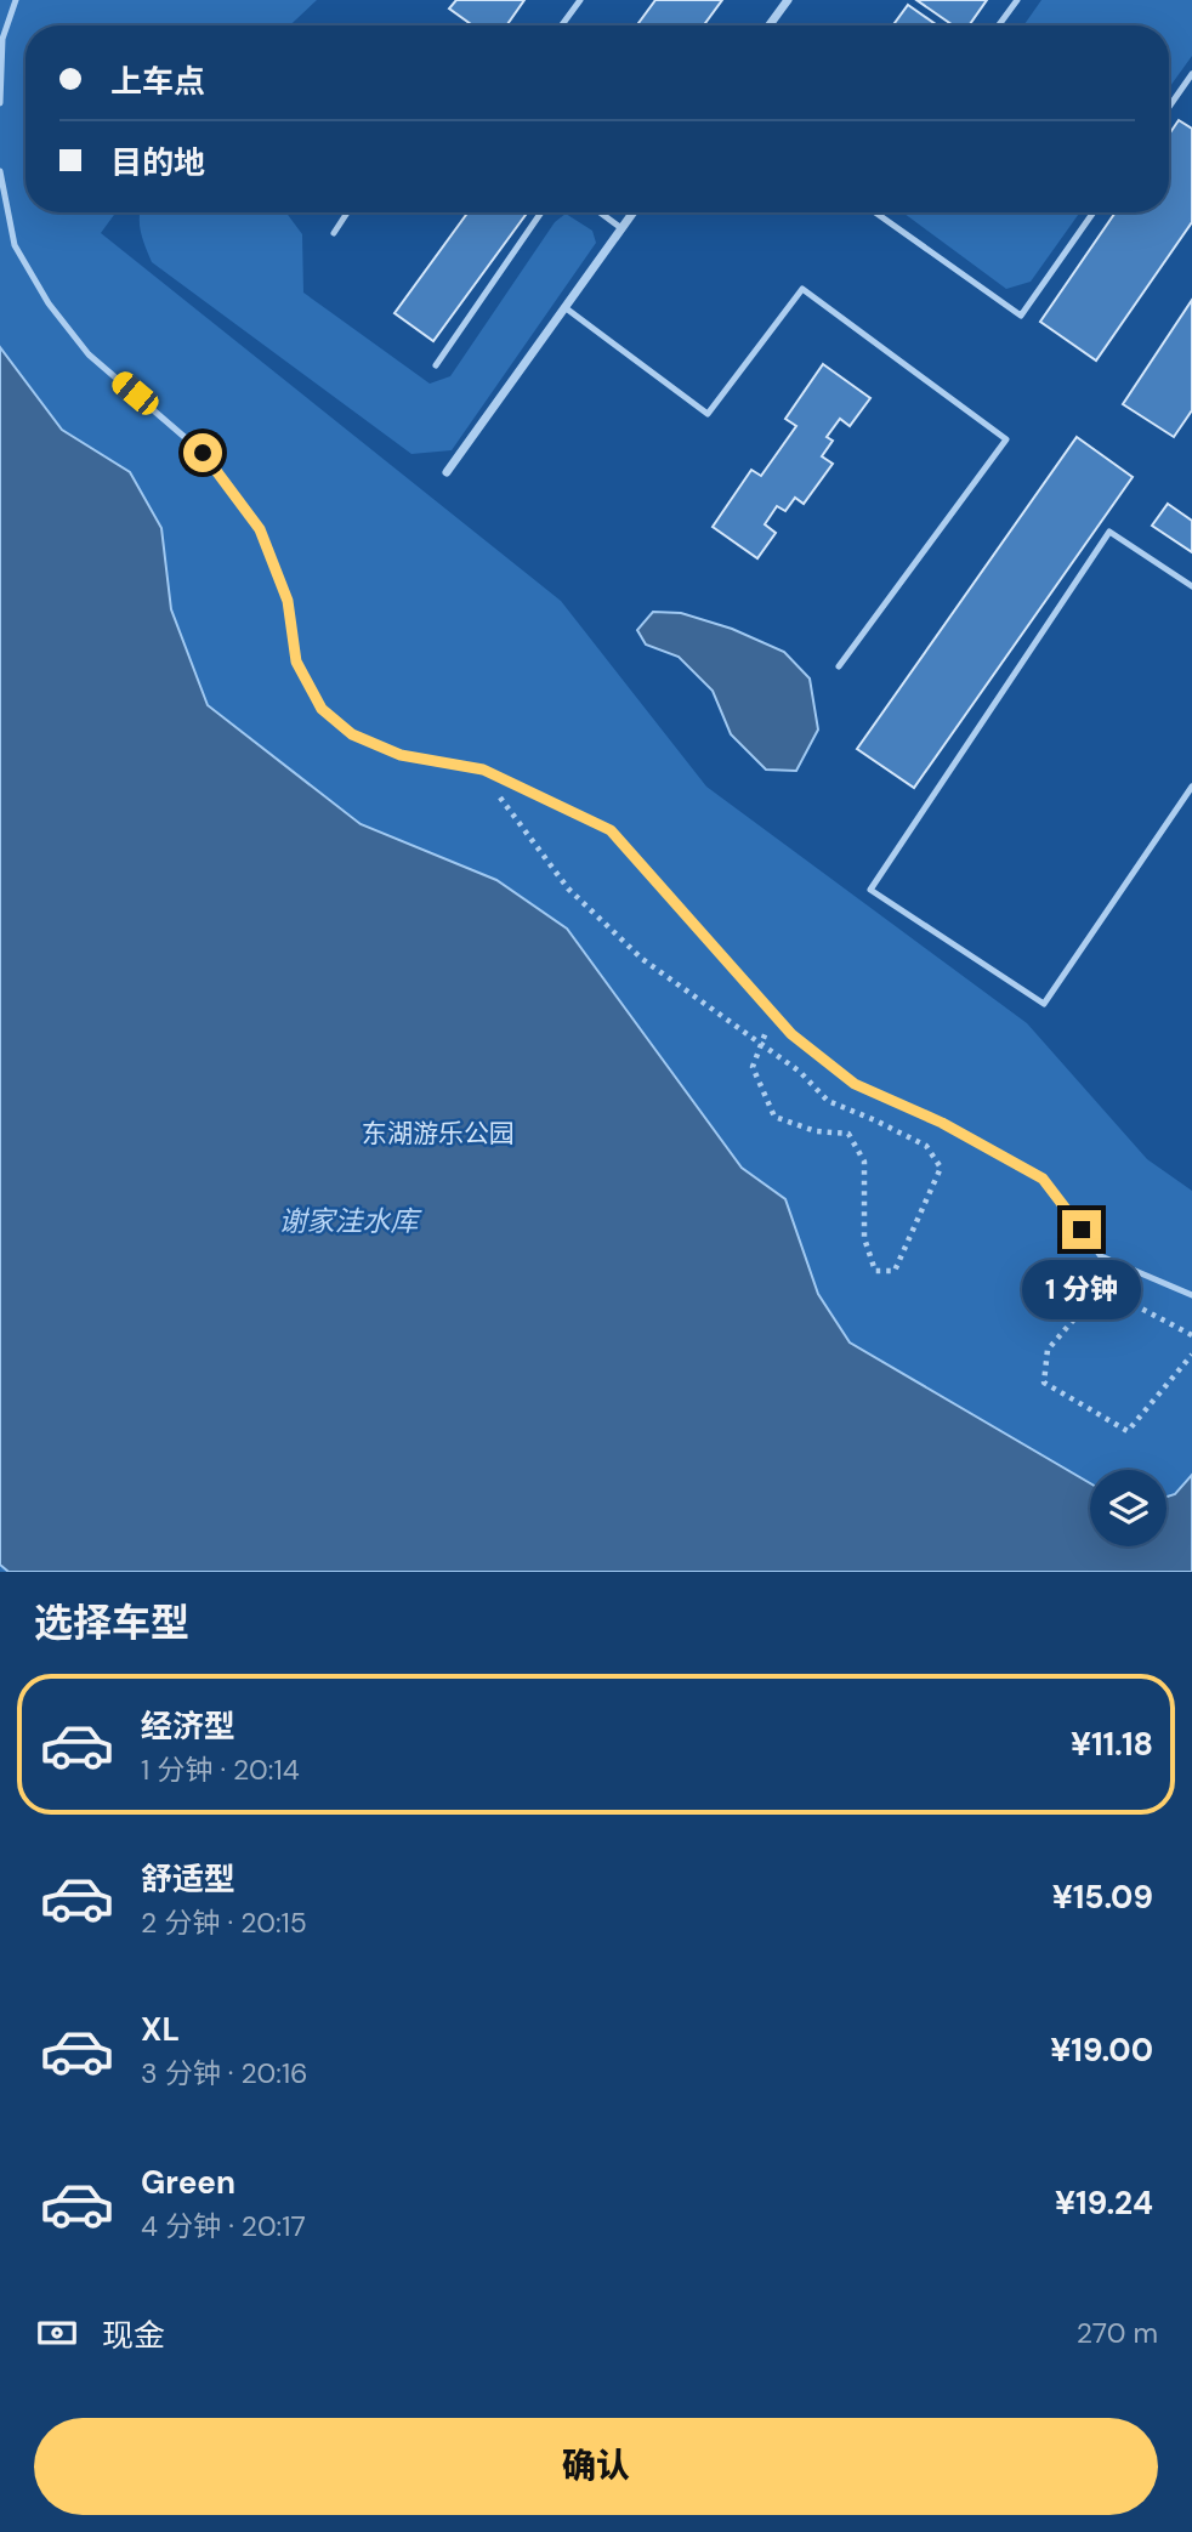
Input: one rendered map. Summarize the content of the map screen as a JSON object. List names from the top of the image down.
{
  "water": ["谢家洼水库"],
  "parks": ["东湖游乐公园"],
  "page": {
    "banner": ["上车点", "目的地"],
    "bubble": "1 分钟",
    "heading": "选择车型",
    "list": [
      {
        "name": "经济型",
        "note": "1 分钟 · 20:14",
        "value": "¥11.18"
      },
      {
        "name": "舒适型",
        "note": "2 分钟 · 20:15",
        "value": "¥15.09"
      },
      {
        "name": "XL",
        "note": "3 分钟 · 20:16",
        "value": "¥19.00"
      },
      {
        "name": "Green",
        "note": "4 分钟 · 20:17",
        "value": "¥19.24"
      }
    ],
    "pay": ["现金", "270 m"],
    "buttons": "确认"
  }
}
